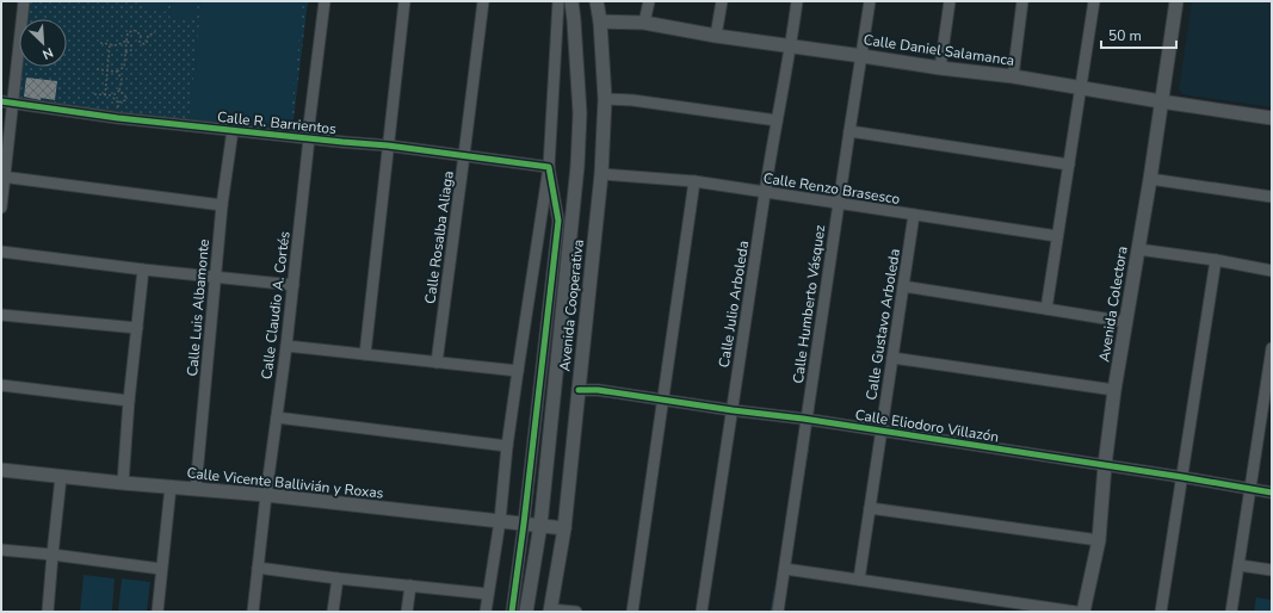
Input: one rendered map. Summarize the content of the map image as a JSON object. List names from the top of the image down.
{
  "streets": {
    "street": [
      "Calle Daniel Salamanca",
      "Calle R. Barrientos",
      "Calle Renzo Brasesco",
      "Calle Rosalba Aliaga",
      "Calle Julio Arboleda",
      "Calle Humberto Vásquez",
      "Avenida Colectora",
      "Calle Claudio A. Cortés",
      "Avenida Cooperativa",
      "Calle Luis Albamonte",
      "Calle Gustavo Arboleda",
      "Calle Eliodoro Villazón",
      "Calle Vicente Ballivián y Roxas"
    ]
  },
  "crossings": [
    ["Calle Daniel Salamanca", "Calle Julio Arboleda"],
    ["Calle Daniel Salamanca", "Calle Humberto Vásquez"],
    ["Calle Daniel Salamanca", "Avenida Colectora"],
    ["Calle Daniel Salamanca", "Avenida Cooperativa"],
    ["Calle R. Barrientos", "Calle Rosalba Aliaga"],
    ["Calle R. Barrientos", "Calle Claudio A. Cortés"],
    ["Calle R. Barrientos", "Calle Luis Albamonte"],
    ["Calle Renzo Brasesco", "Calle Julio Arboleda"],
    ["Calle Renzo Brasesco", "Calle Humberto Vásquez"],
    ["Calle Renzo Brasesco", "Avenida Cooperativa"],
    ["Calle Renzo Brasesco", "Calle Gustavo Arboleda"],
    ["Calle Julio Arboleda", "Calle Eliodoro Villazón"],
    ["Calle Humberto Vásquez", "Calle Eliodoro Villazón"],
    ["Avenida Colectora", "Calle Eliodoro Villazón"],
    ["Calle Claudio A. Cortés", "Calle Vicente Ballivián y Roxas"],
    ["Avenida Cooperativa", "Calle Eliodoro Villazón"],
    ["Avenida Cooperativa", "Calle Vicente Ballivián y Roxas"],
    ["Calle Luis Albamonte", "Calle Vicente Ballivián y Roxas"],
    ["Calle Gustavo Arboleda", "Calle Eliodoro Villazón"]
  ],
  "scale_bar": "50 m",
  "north": "bottom right"
}
